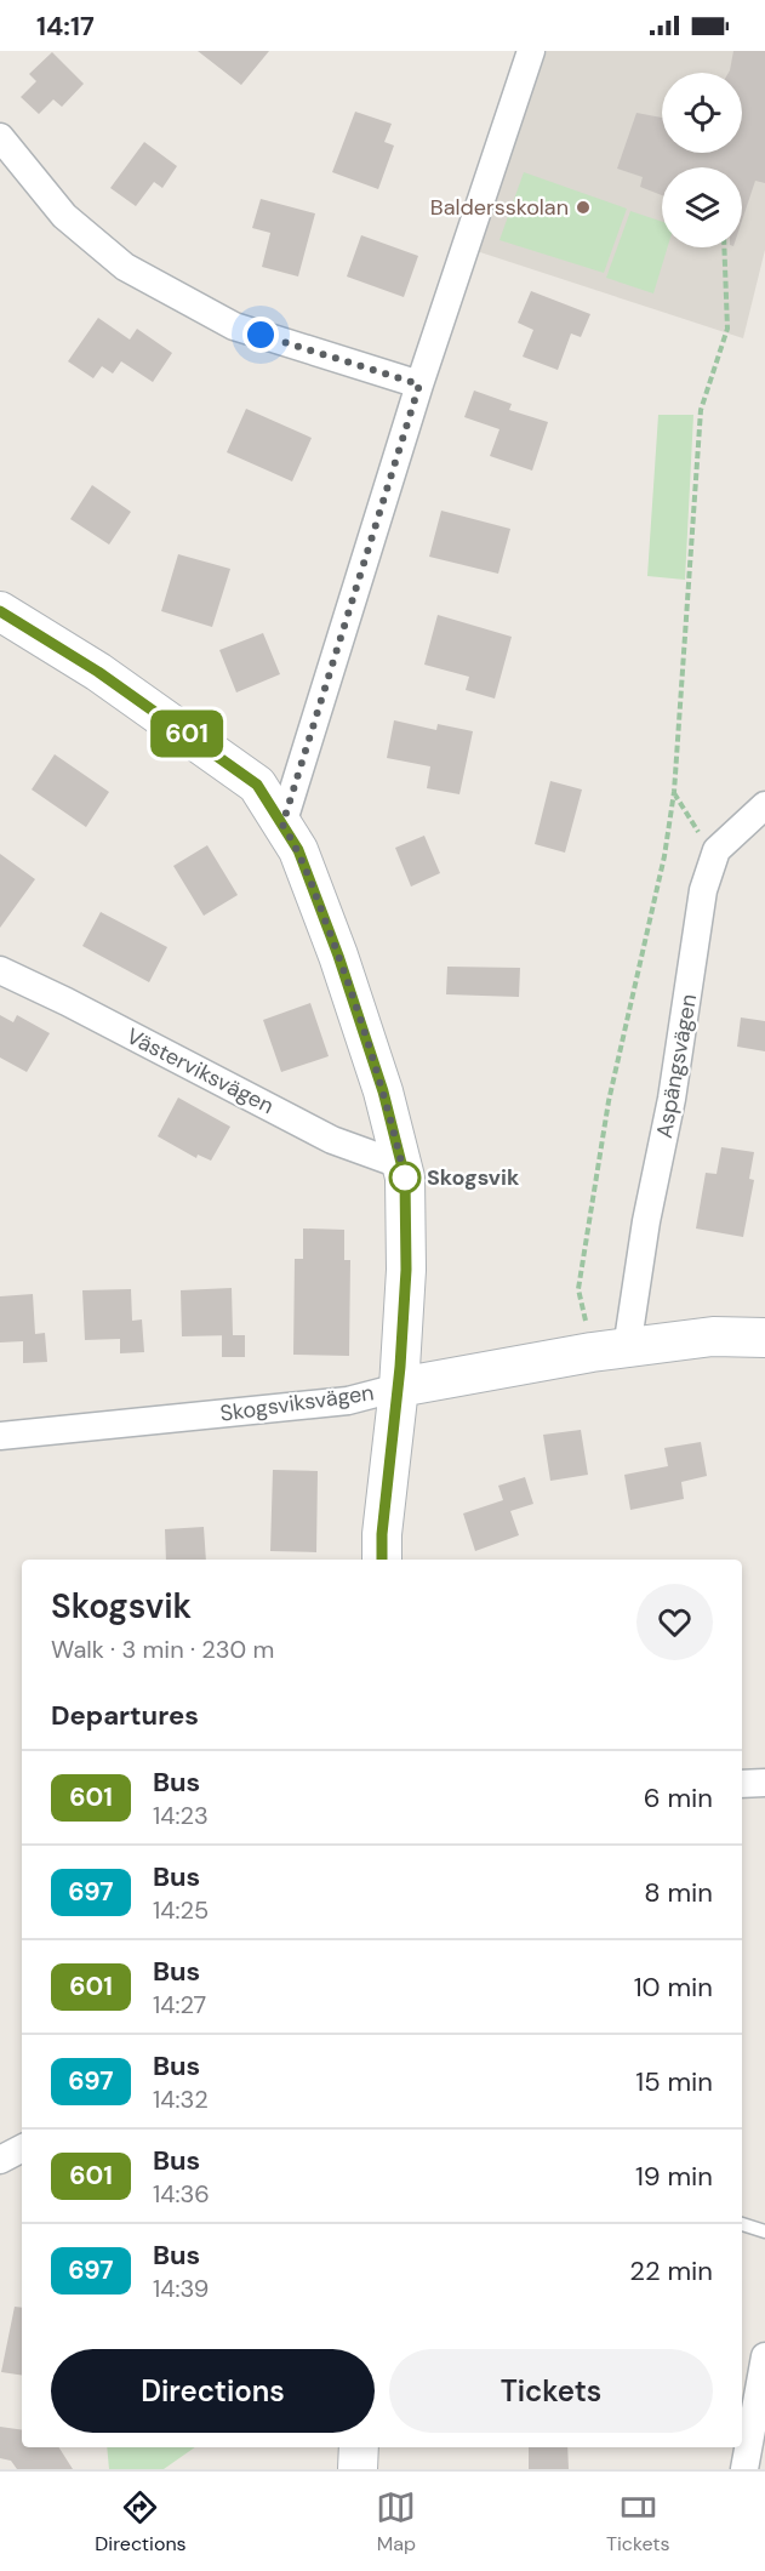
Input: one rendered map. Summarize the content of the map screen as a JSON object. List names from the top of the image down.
{
  "streets": {
    "street": ["Aspängsvägen", "Västerviksvägen", "Skogsviksvägen"]
  },
  "crossings": [
    ["Aspängsvägen", "Skogsviksvägen"]
  ],
  "places": ["Baldersskolan", "Skogsvik"],
  "lines": ["bus line 601"],
  "page": {
    "status": "14:17",
    "on_map": "601",
    "heading": [
      ["Skogsvik", "Walk · 3 min · 230 m"],
      "Departures"
    ],
    "list": [
      {
        "mark": "601",
        "name": "Bus",
        "note": "14:23",
        "value": "6 min"
      },
      {
        "mark": "697",
        "name": "Bus",
        "note": "14:25",
        "value": "8 min"
      },
      {
        "mark": "601",
        "name": "Bus",
        "note": "14:27",
        "value": "10 min"
      },
      {
        "mark": "697",
        "name": "Bus",
        "note": "14:32",
        "value": "15 min"
      },
      {
        "mark": "601",
        "name": "Bus",
        "note": "14:36",
        "value": "19 min"
      },
      {
        "mark": "697",
        "name": "Bus",
        "note": "14:39",
        "value": "22 min"
      }
    ],
    "buttons": ["Directions", "Tickets"],
    "tabs": ["Directions", "Map", "Tickets"]
  }
}
